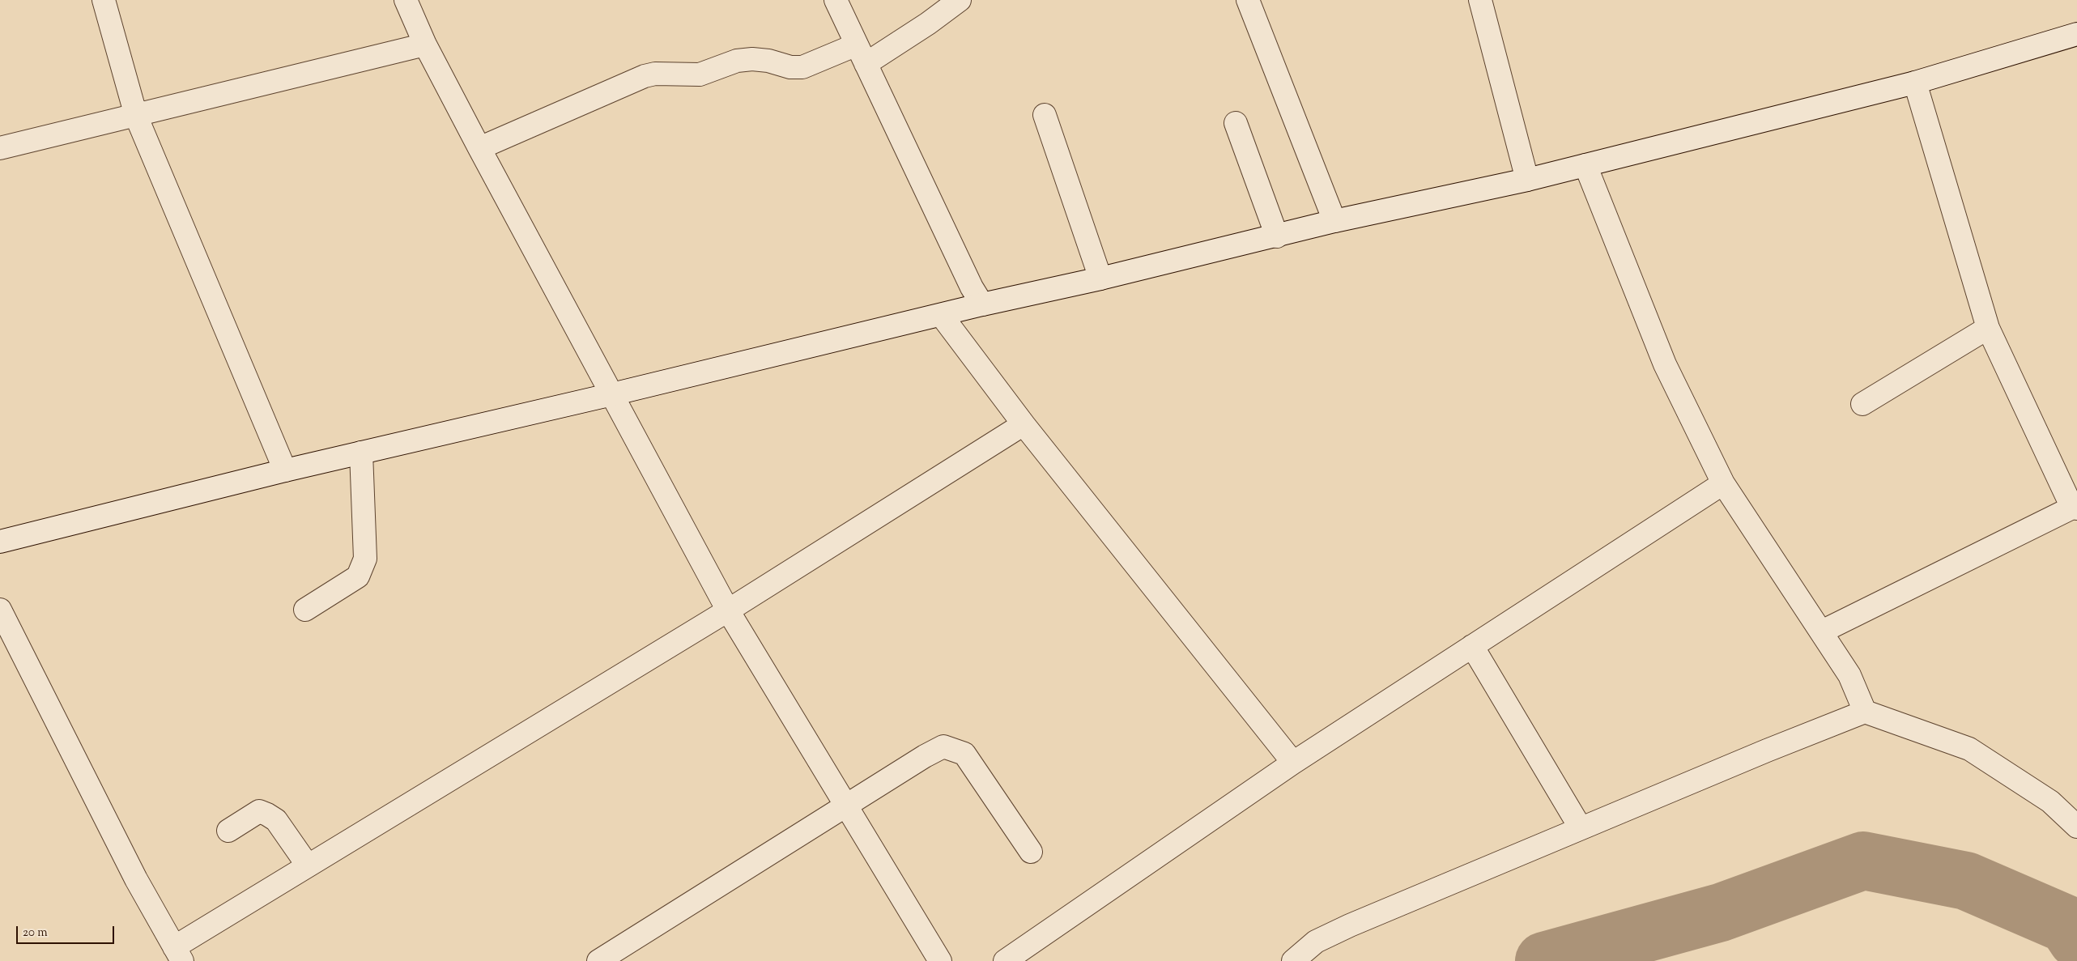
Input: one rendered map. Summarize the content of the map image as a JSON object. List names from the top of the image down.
{
  "scale_bar": "20 m"
}
